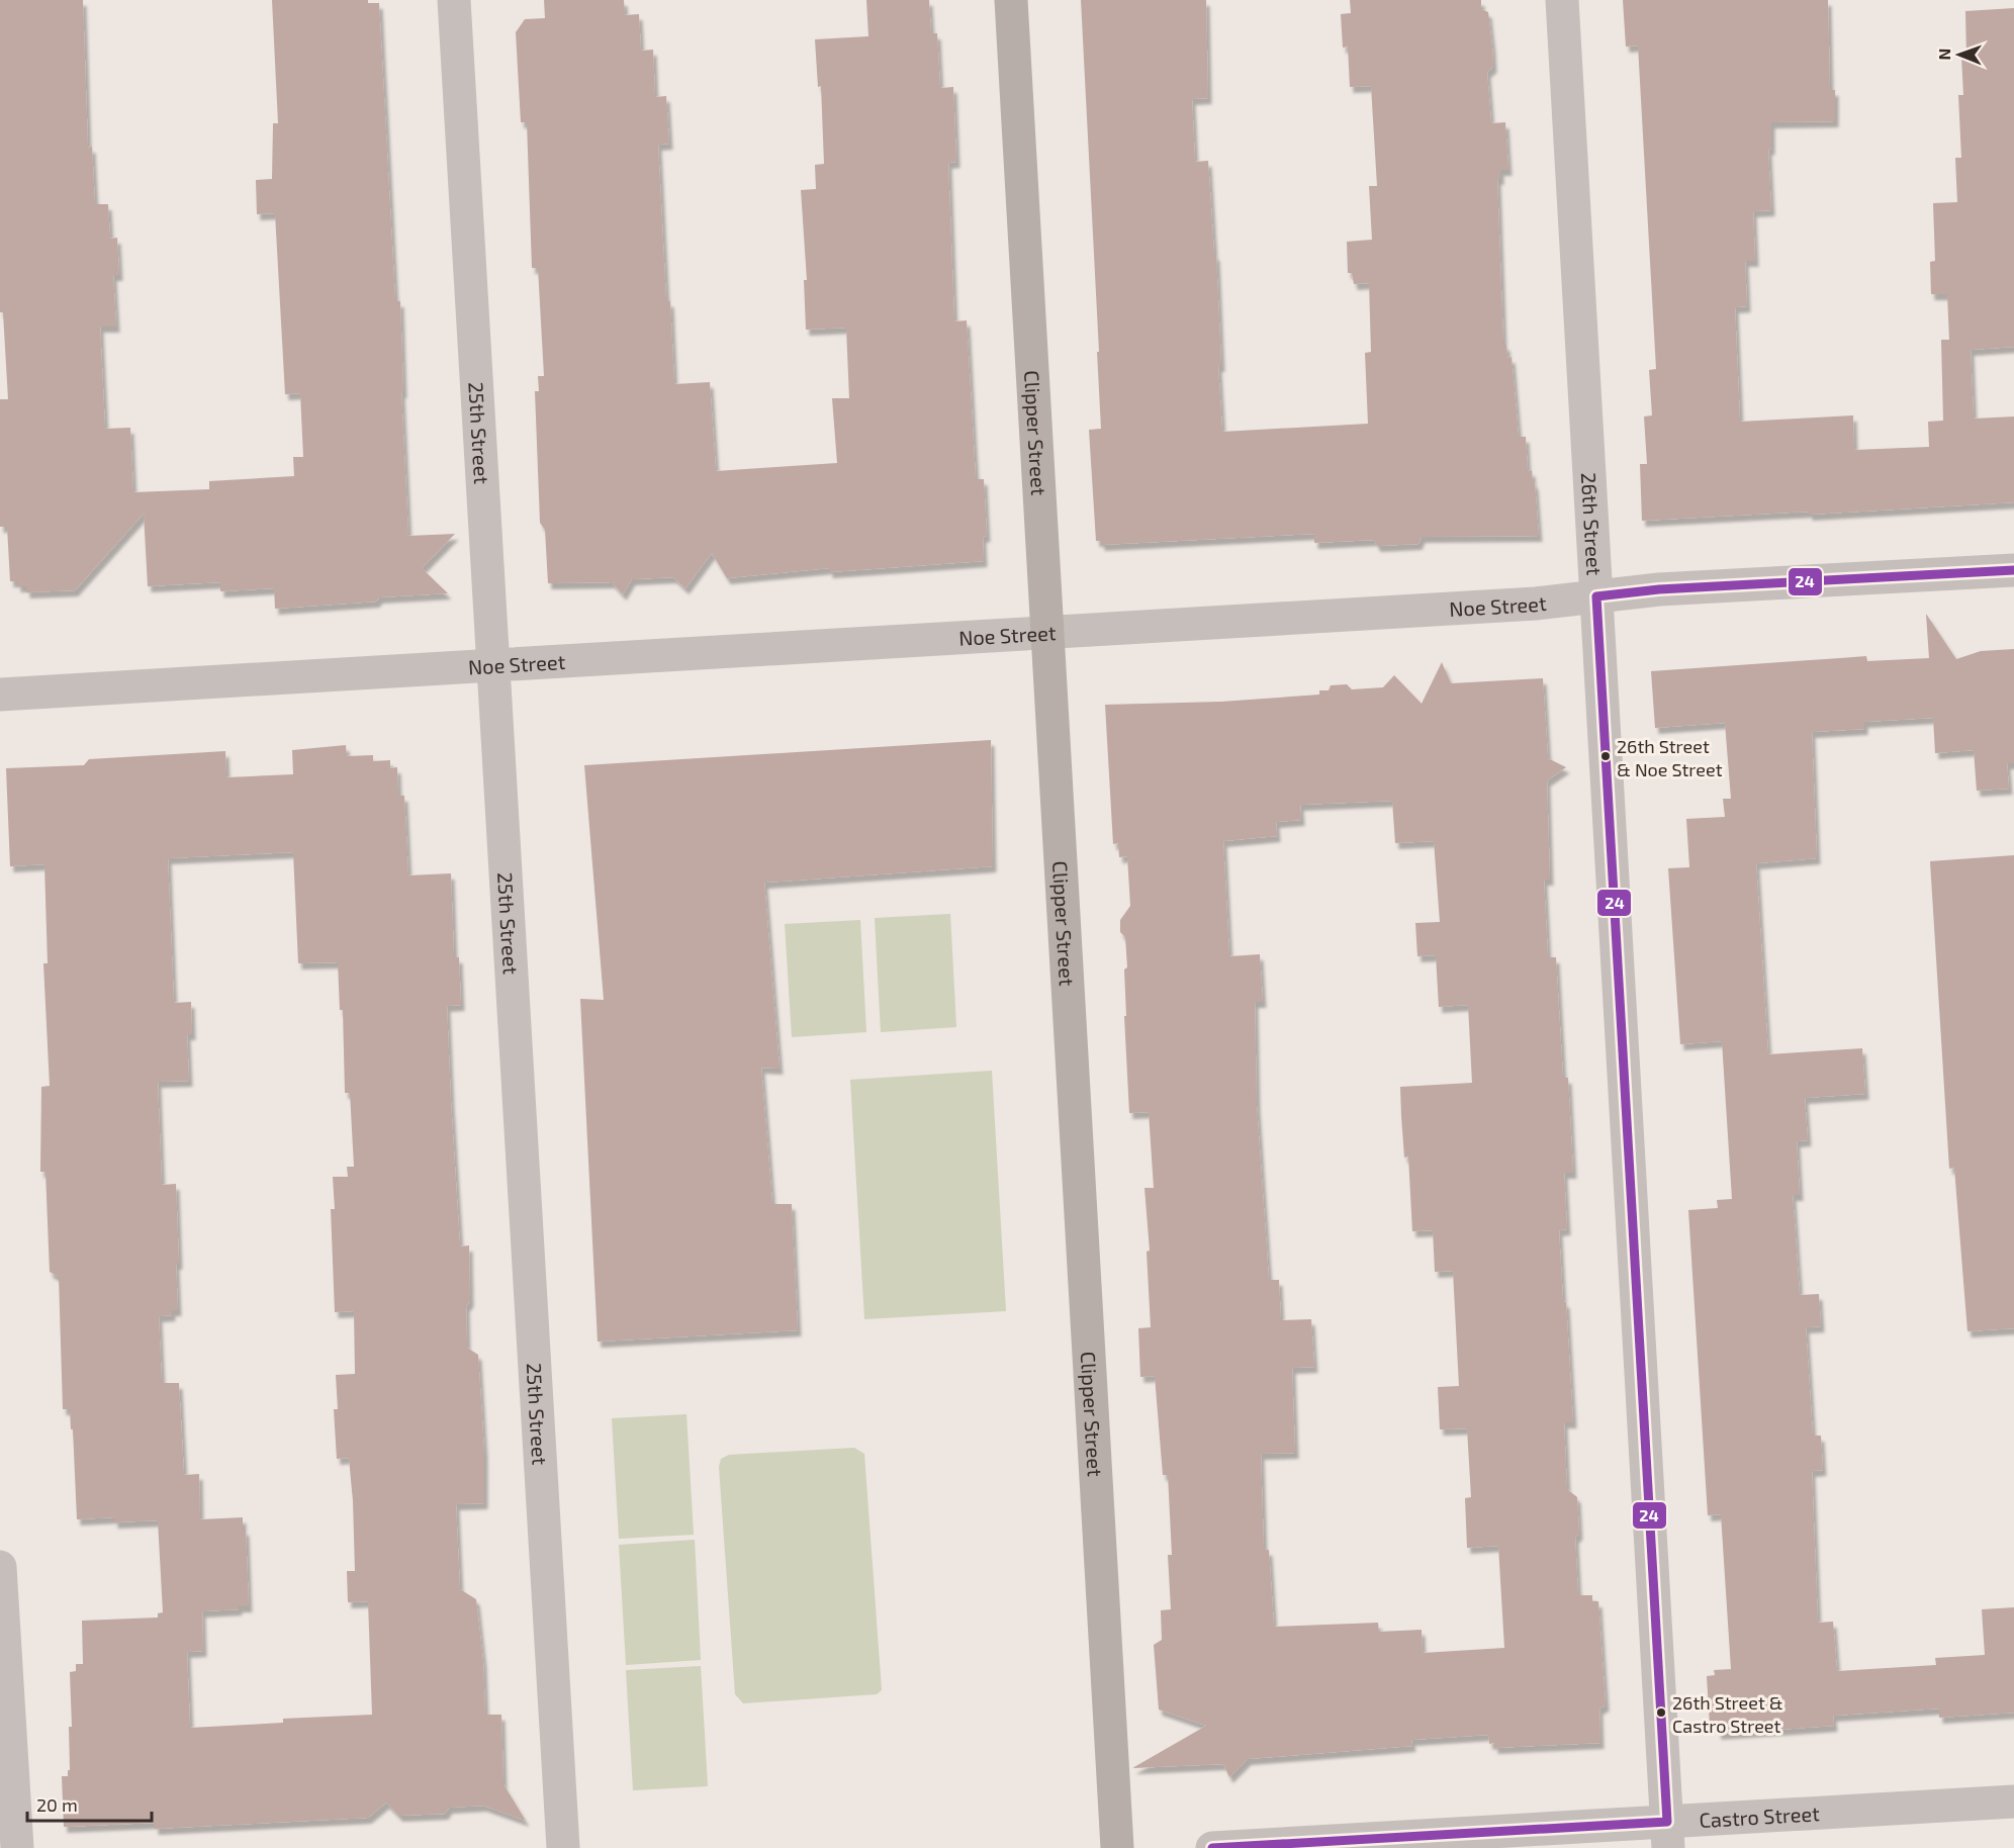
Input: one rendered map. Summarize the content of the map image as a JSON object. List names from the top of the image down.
{
  "streets": {
    "street": [
      "25th Street",
      "Clipper Street",
      "26th Street",
      "Noe Street",
      "Castro Street"
    ]
  },
  "crossings": [
    ["25th Street", "Noe Street"],
    ["Clipper Street", "Noe Street"],
    ["26th Street", "Noe Street"],
    ["26th Street", "Castro Street"]
  ],
  "places": ["26th Street & Noe Street", "26th Street & Castro Street"],
  "lines": ["transit line 24"],
  "scale_bar": "20 m",
  "north": "left"
}
